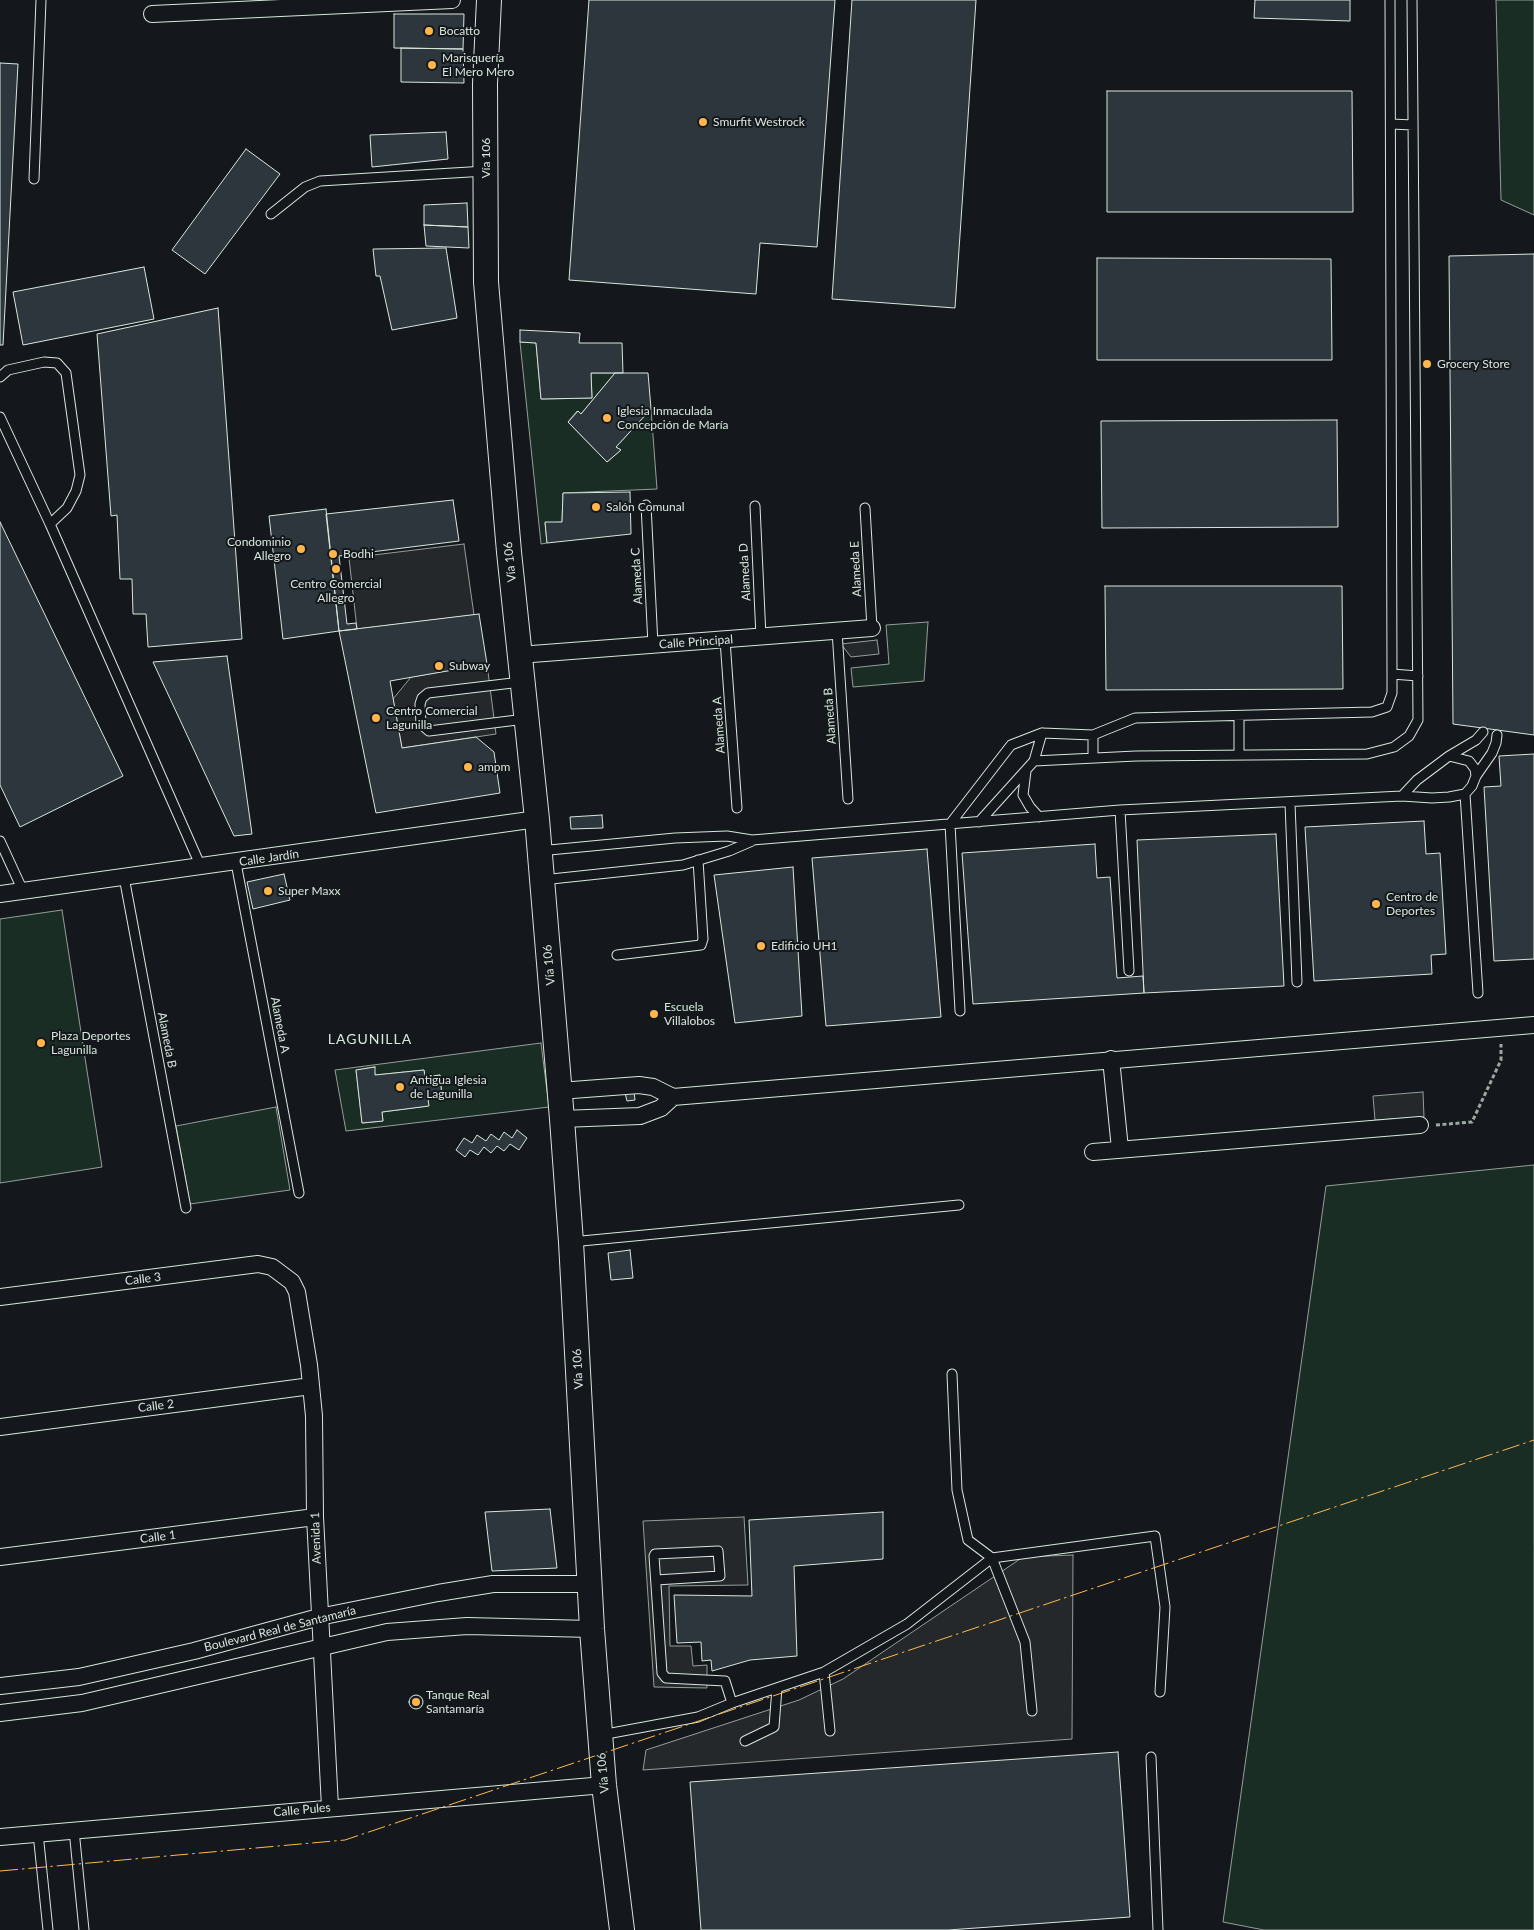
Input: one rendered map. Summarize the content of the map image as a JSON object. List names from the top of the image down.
{
  "streets": {
    "main road": ["Vía 106"],
    "street": [
      "Calle Principal",
      "Calle Jardín",
      "Calle 3",
      "Calle 2",
      "Calle 1",
      "Avenida 1",
      "Boulevard Real de Santamaría",
      "Calle Pules"
    ],
    "lane": [
      "Alameda E",
      "Alameda D",
      "Alameda C",
      "Alameda B",
      "Alameda A"
    ]
  },
  "crossings": [
    ["Vía 106", "Calle Principal"],
    ["Vía 106", "Calle Jardín"],
    ["Vía 106", "Boulevard Real de Santamaría"],
    ["Vía 106", "Calle Pules"],
    ["Alameda E", "Calle Principal"],
    ["Alameda D", "Calle Principal"],
    ["Alameda C", "Calle Principal"],
    ["Calle Principal", "Alameda B"],
    ["Calle Principal", "Alameda A"],
    ["Alameda B", "Calle Jardín"],
    ["Alameda A", "Calle Jardín"],
    ["Calle 3", "Avenida 1"],
    ["Calle 2", "Avenida 1"],
    ["Calle 1", "Avenida 1"],
    ["Avenida 1", "Boulevard Real de Santamaría"],
    ["Avenida 1", "Calle Pules"]
  ],
  "districts": ["LAGUNILLA"],
  "places": [
    "Bocatto",
    "Marisquería El Mero Mero",
    "Smurfit Westrock",
    "Grocery Store",
    "Iglesia Inmaculada Concepción de María",
    "Salón Comunal",
    "Condominio Allegro",
    "Bodhi",
    "Centro Comercial Allegro",
    "Subway",
    "Centro Comercial Lagunilla",
    "ampm",
    "Super Maxx",
    "Centro de Deportes",
    "Edificio UH1",
    "Escuela Villalobos",
    "Plaza Deportes Lagunilla",
    "Antigua Iglesia de Lagunilla",
    "Tanque Real Santamaría"
  ]
}
